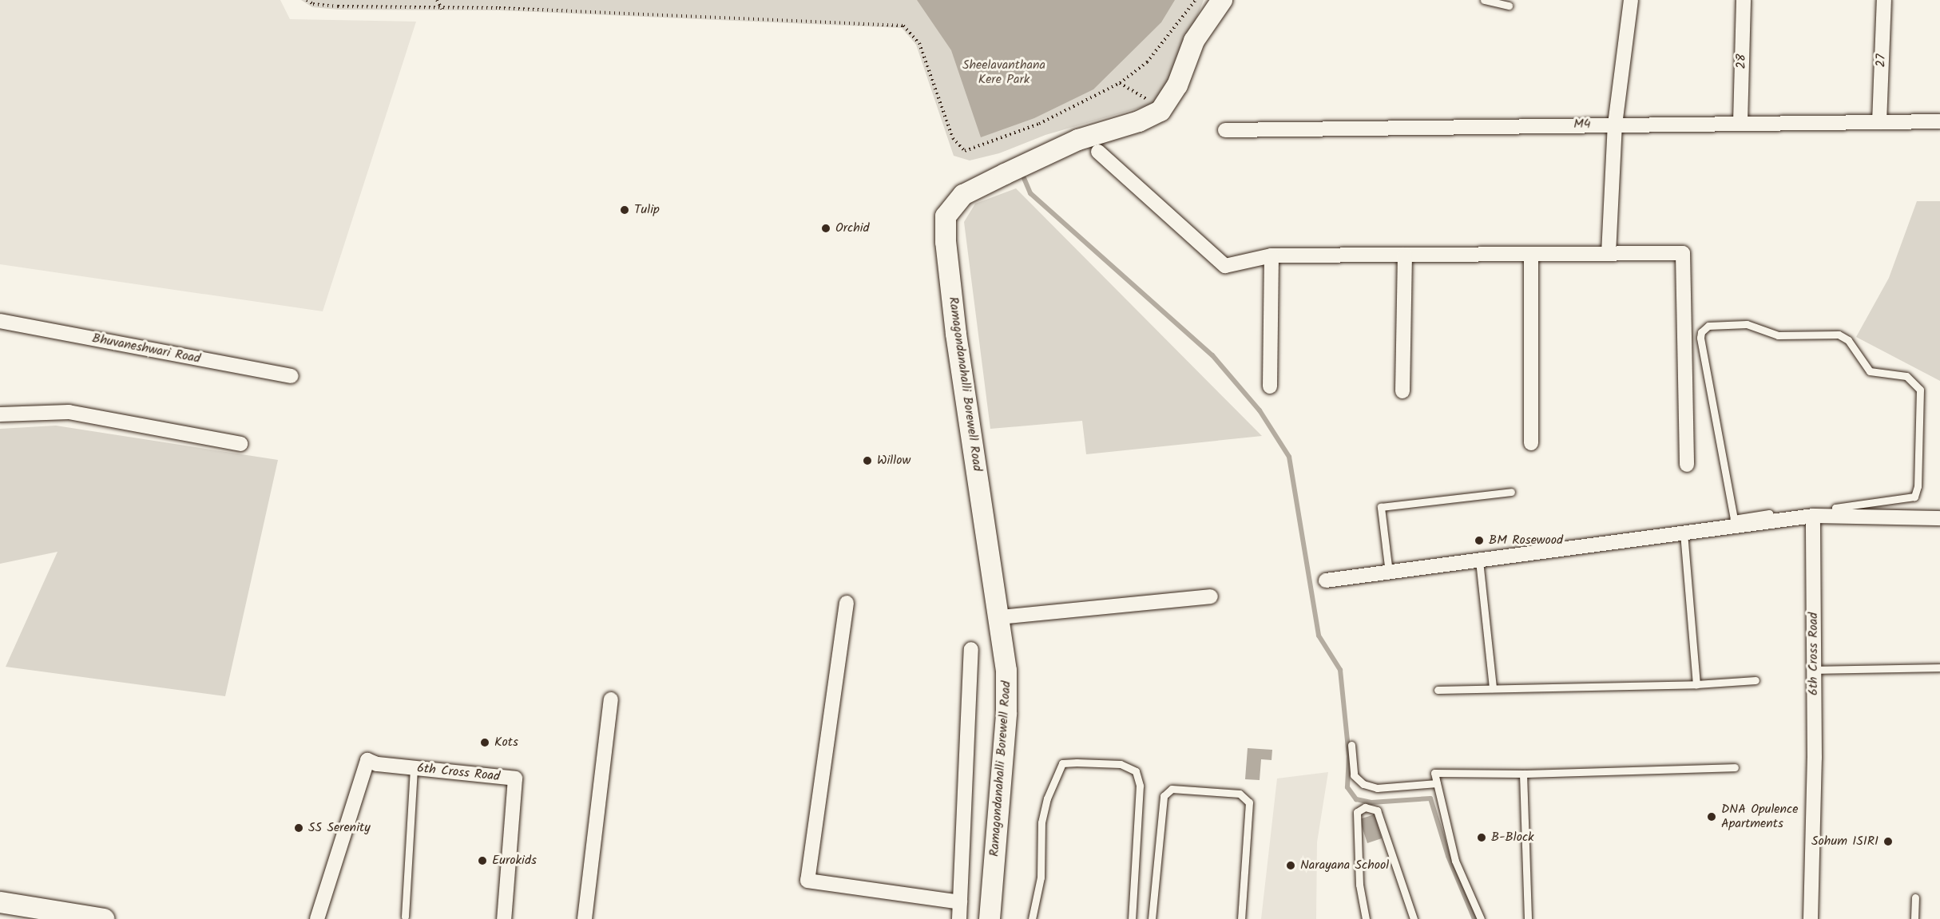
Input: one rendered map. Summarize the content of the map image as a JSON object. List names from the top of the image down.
{
  "streets": {
    "street": [
      "27",
      "28",
      "M4",
      "Bhuvaneshwari Road",
      "Ramagondanahalli Borewell Road",
      "6th Cross Road"
    ]
  },
  "crossings": [
    ["27", "M4"],
    ["28", "M4"]
  ],
  "parks": ["Sheelavanthana Kere Park"],
  "places": [
    "Tulip",
    "Orchid",
    "Willow",
    "BM Rosewood",
    "Kots",
    "DNA Opulence Apartments",
    "SS Serenity",
    "B-Block",
    "Sohum ISIRI",
    "Eurokids",
    "Narayana School"
  ]
}
